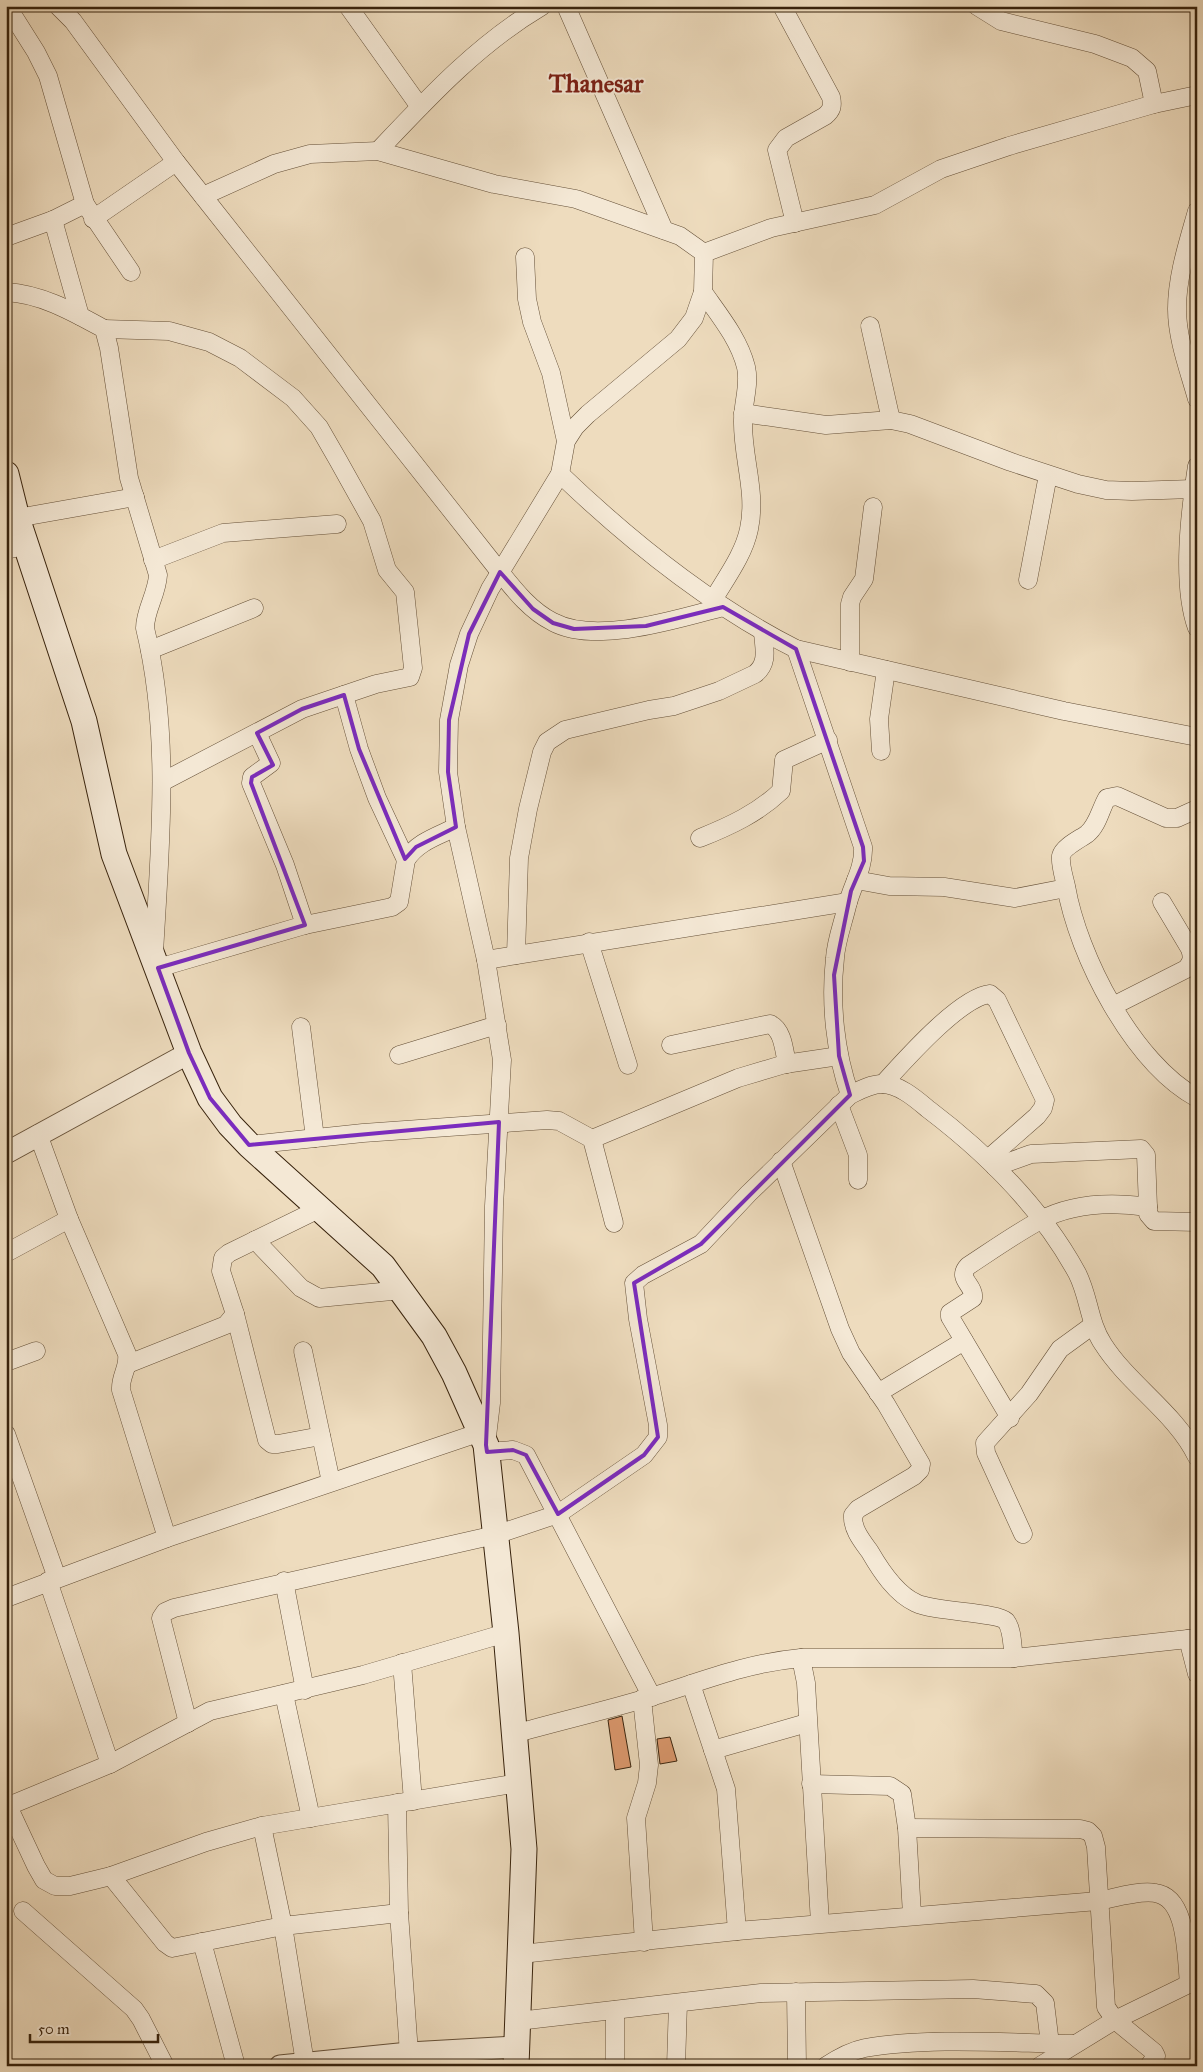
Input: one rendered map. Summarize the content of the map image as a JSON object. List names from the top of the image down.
{
  "districts": ["Thanesar"],
  "scale_bar": "50 m"
}
